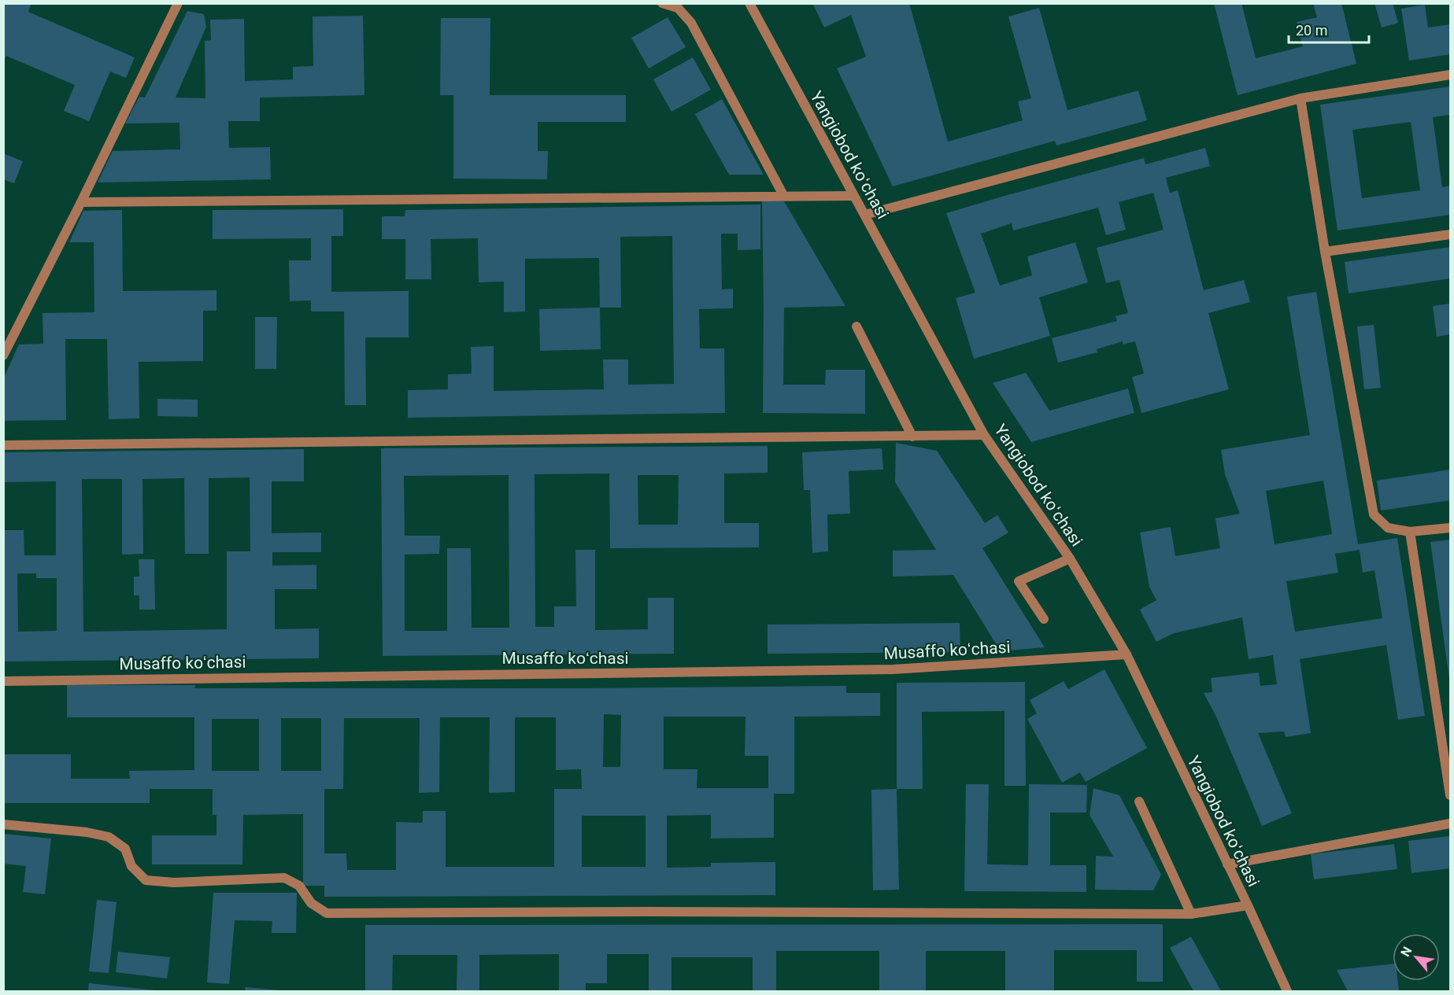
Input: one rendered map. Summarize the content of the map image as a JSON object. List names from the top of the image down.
{
  "streets": {
    "street": ["Yangiobod koʻchasi", "Musaffo koʻchasi"]
  },
  "crossings": [
    ["Yangiobod koʻchasi", "Musaffo koʻchasi"]
  ],
  "scale_bar": "20 m",
  "north": "top left"
}
